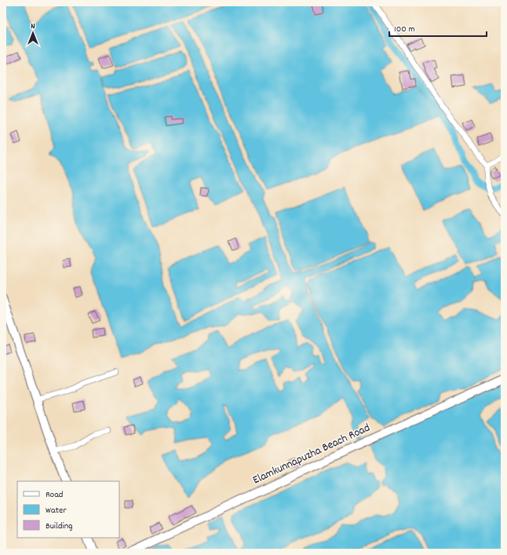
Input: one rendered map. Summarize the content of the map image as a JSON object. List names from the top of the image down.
{
  "streets": {
    "main road": ["Elamkunnapuzha Beach Road"]
  },
  "legend": ["Road", "Water", "Building"],
  "scale_bar": "100 m",
  "north": "top"
}
